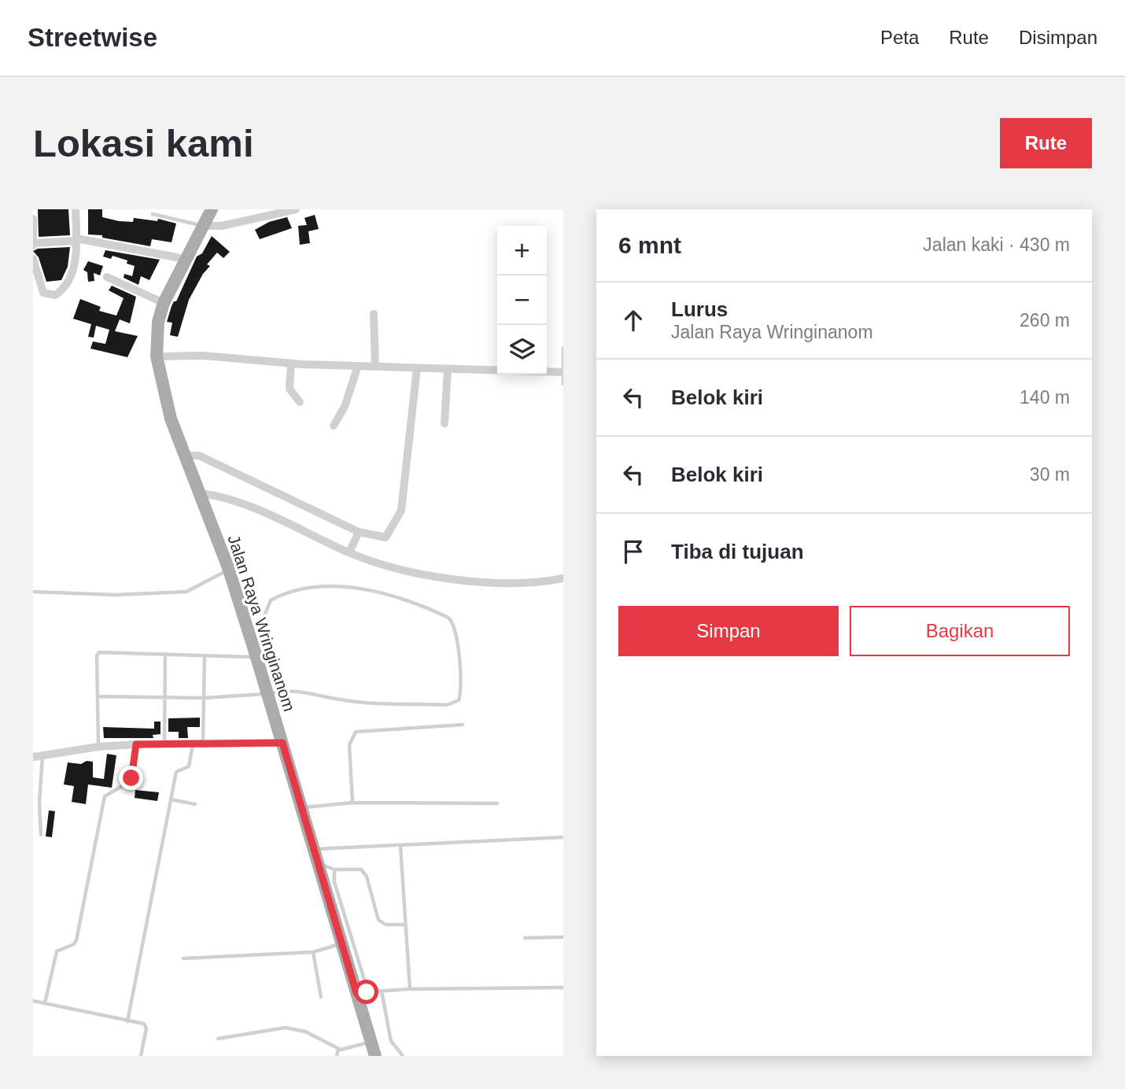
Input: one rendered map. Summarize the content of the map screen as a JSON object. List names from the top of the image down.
{
  "streets": {
    "main road": ["Jalan Raya Wringinanom"]
  },
  "page": {
    "header": "Streetwise",
    "nav": ["Peta", "Rute", "Disimpan"],
    "buttons": [
      "Rute",
      ["Simpan", "Bagikan"]
    ],
    "title": "Lokasi kami",
    "heading": ["6 mnt", "Jalan kaki · 430 m"],
    "map_buttons": ["+", "−"],
    "list": [
      ["Lurus", "Jalan Raya Wringinanom", "260 m"],
      ["Belok kiri", "140 m"],
      ["Belok kiri", "30 m"],
      "Tiba di tujuan"
    ]
  }
}
